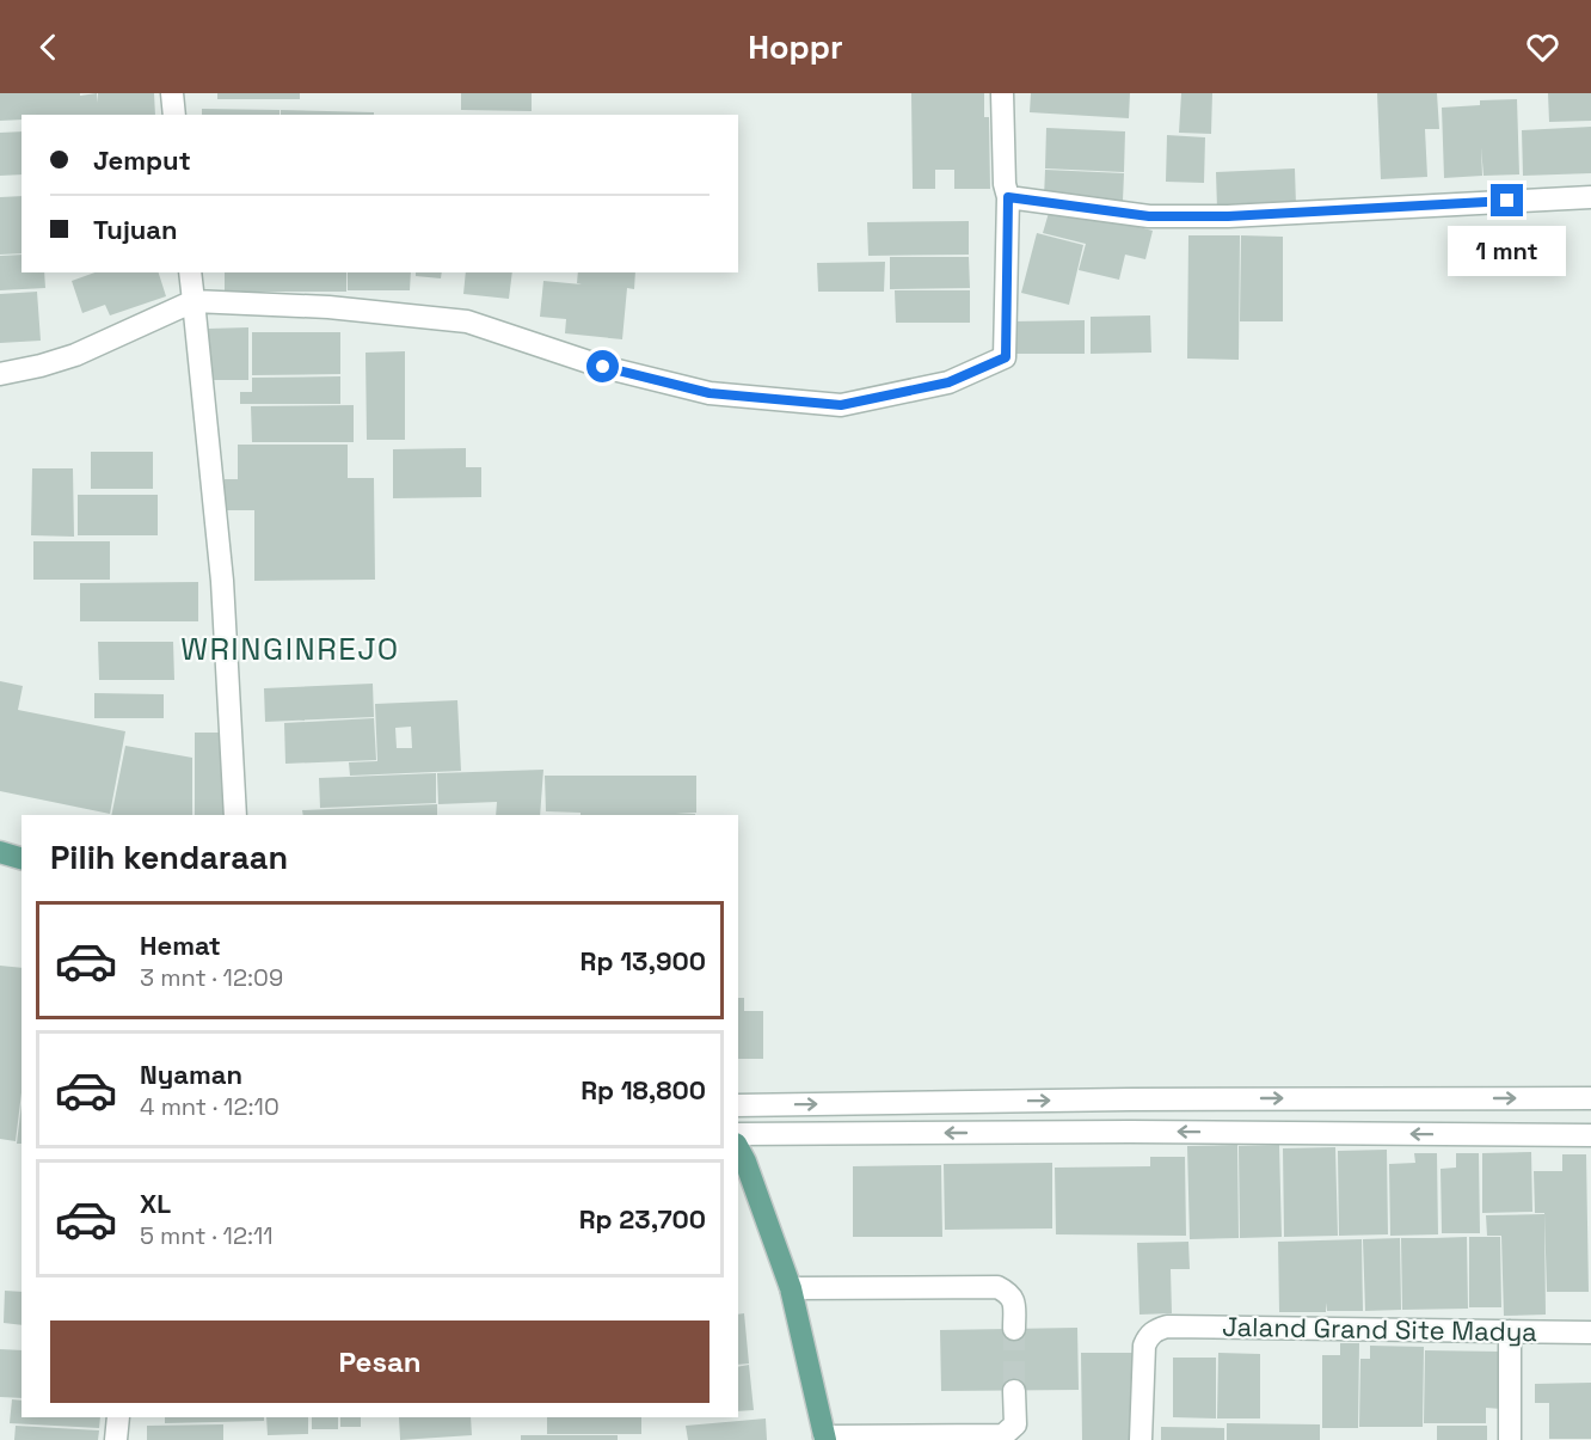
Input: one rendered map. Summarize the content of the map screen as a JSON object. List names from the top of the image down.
{
  "streets": {
    "street": ["Jaland Grand Site Madya"]
  },
  "districts": ["WRINGINREJO"],
  "page": {
    "header": "Hoppr",
    "banner": ["Jemput", "Tujuan"],
    "bubble": "1 mnt",
    "heading": "Pilih kendaraan",
    "list": [
      {
        "name": "Hemat",
        "note": "3 mnt · 12:09",
        "value": "Rp 13,900"
      },
      {
        "name": "Nyaman",
        "note": "4 mnt · 12:10",
        "value": "Rp 18,800"
      },
      {
        "name": "XL",
        "note": "5 mnt · 12:11",
        "value": "Rp 23,700"
      }
    ],
    "buttons": "Pesan"
  }
}
